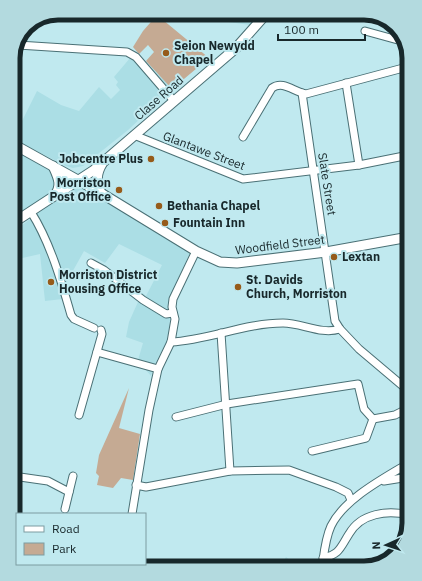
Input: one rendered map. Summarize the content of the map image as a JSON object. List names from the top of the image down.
{
  "streets": {
    "main road": ["Clase Road", "Woodfield Street"],
    "street": ["Glantawe Street", "Slate Street"]
  },
  "crossings": [
    ["Clase Road", "Glantawe Street"],
    ["Clase Road", "Woodfield Street"],
    ["Glantawe Street", "Slate Street"],
    ["Slate Street", "Woodfield Street"]
  ],
  "places": [
    "Seion Newydd Chapel",
    "Jobcentre Plus",
    "Morriston Post Office",
    "Bethania Chapel",
    "Fountain Inn",
    "Lextan",
    "Morriston District Housing Office",
    "St. Davids Church, Morriston"
  ],
  "legend": ["Road", "Park"],
  "scale_bar": "100 m",
  "north": "left"
}
